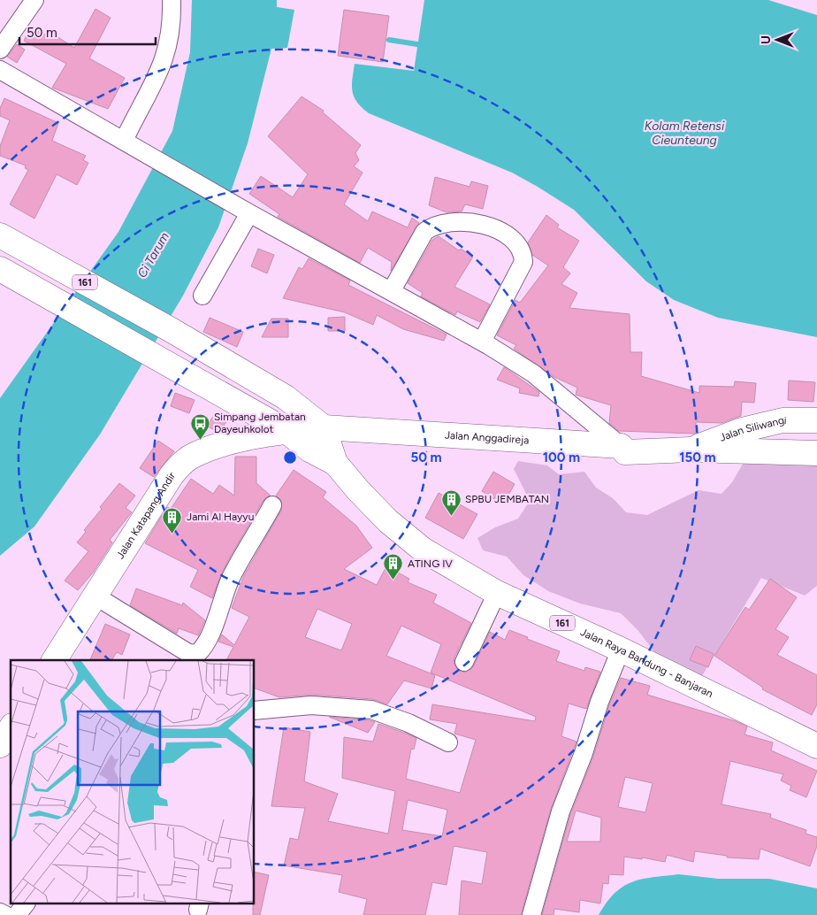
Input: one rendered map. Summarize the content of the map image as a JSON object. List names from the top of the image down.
{
  "streets": {
    "main road": [
      "161",
      "Jalan Siliwangi",
      "Jalan Anggadireja",
      "Jalan Katapang Andir",
      "Jalan Raya Bandung - Banjaran"
    ]
  },
  "crossings": [
    ["161", "Jalan Anggadireja"],
    ["161", "Jalan Raya Bandung - Banjaran"],
    ["Jalan Siliwangi", "Jalan Anggadireja"],
    ["Jalan Anggadireja", "Jalan Katapang Andir"],
    ["Jalan Anggadireja", "Jalan Raya Bandung - Banjaran"],
    ["Jalan Katapang Andir", "Jalan Raya Bandung - Banjaran"]
  ],
  "water": ["Kolam Retensi Cieunteung", "Ci Tarum"],
  "places": {
    "bus stop": ["Simpang Jembatan Dayeuhkolot"],
    "building": ["SPBU JEMBATAN", "Jami Al Hayyu", "ATING IV"]
  },
  "scale_bar": "50 m",
  "north": "left",
  "rings": ["50 m", "100 m", "150 m"]
}
